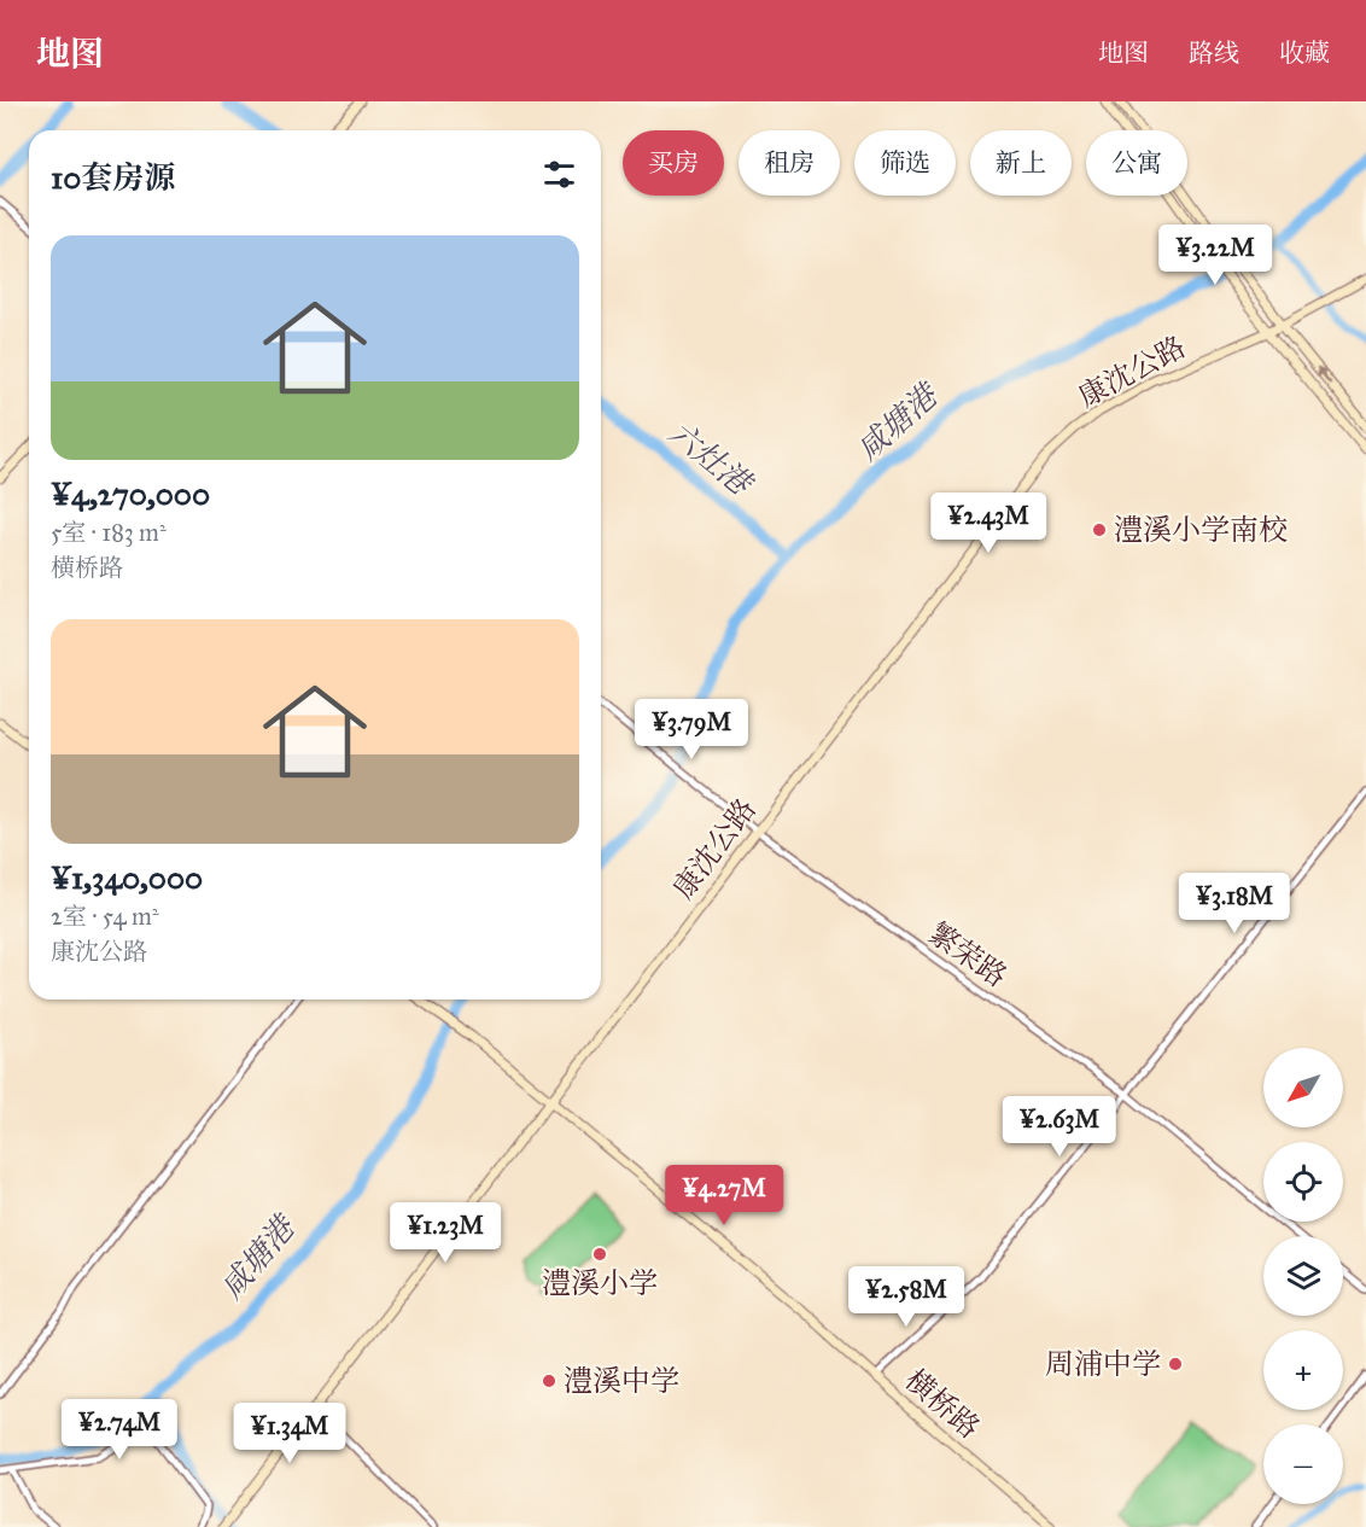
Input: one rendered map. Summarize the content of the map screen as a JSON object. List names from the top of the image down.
{
  "streets": {
    "street": ["康沈公路", "繁荣路", "横桥路"]
  },
  "crossings": [
    ["康沈公路", "繁荣路"],
    ["康沈公路", "横桥路"]
  ],
  "water": ["咸塘港", "六灶港"],
  "places": [
    "澧溪小学南校",
    "澧溪小学",
    "周浦中学",
    "澧溪中学"
  ],
  "north": "bottom left",
  "page": {
    "header": "地图",
    "nav": ["地图", "路线", "收藏"],
    "chip": [
      "买房",
      "租房",
      "筛选",
      "新上",
      "公寓"
    ],
    "heading": "10套房源",
    "list": [
      {
        "name": "¥4,270,000",
        "note": "5室 · 183 m² · 横桥路"
      },
      {
        "name": "¥1,340,000",
        "note": "2室 · 54 m² · 康沈公路"
      }
    ],
    "price": [
      "¥3.22M",
      "¥2.43M",
      "¥3.79M",
      "¥3.18M",
      "¥2.63M",
      "¥4.27M",
      "¥1.23M",
      "¥2.58M",
      "¥2.74M",
      "¥1.34M"
    ],
    "map_buttons": ["+", "−"]
  }
}
